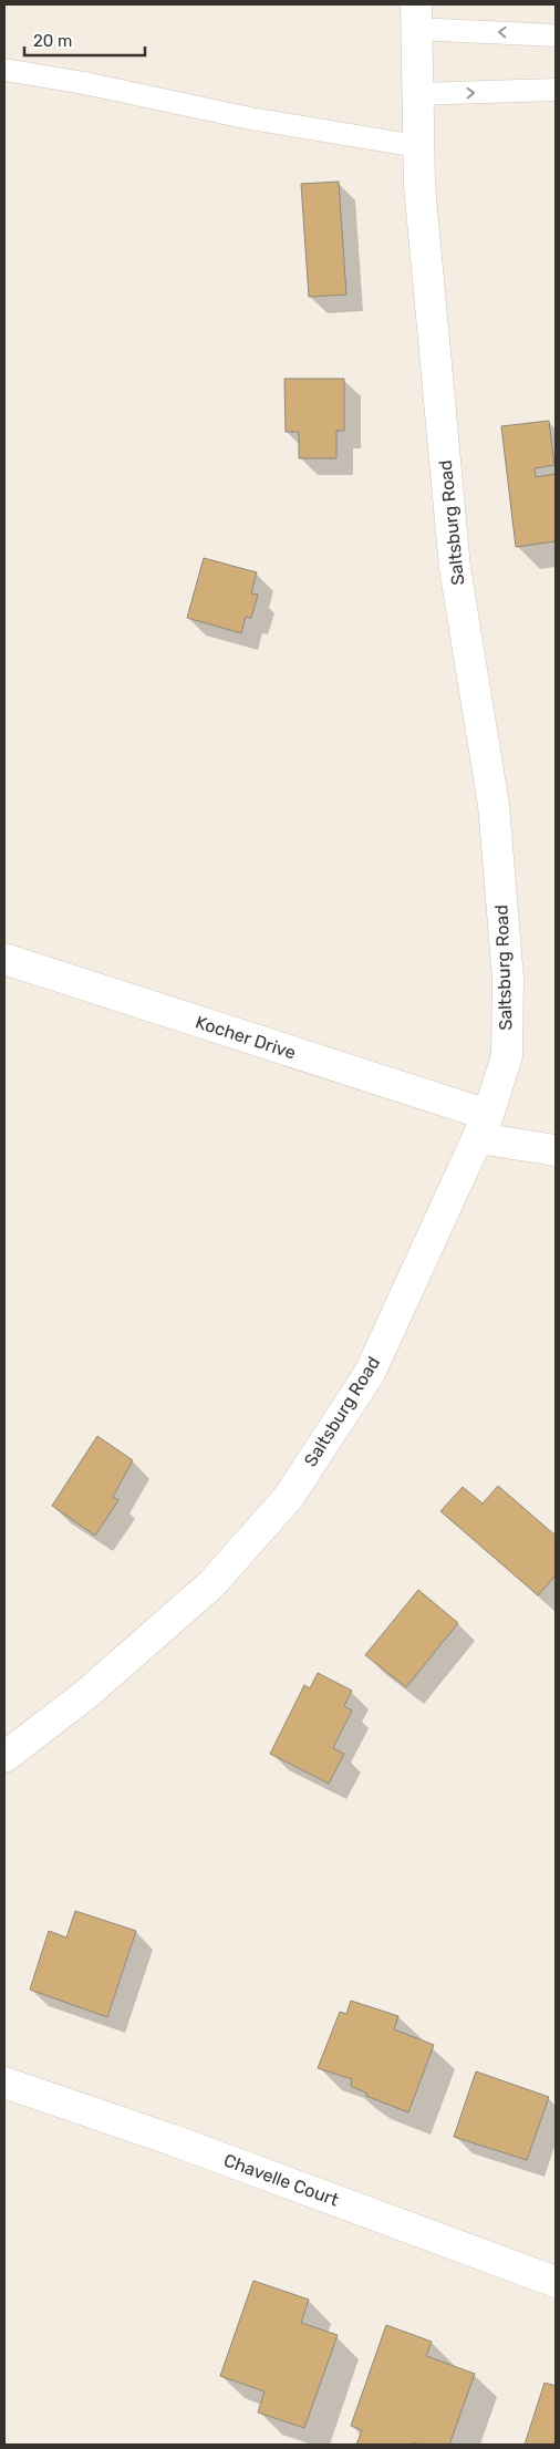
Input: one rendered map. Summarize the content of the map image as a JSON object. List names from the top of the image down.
{
  "streets": {
    "main road": ["Saltsburg Road", "Kocher Drive", "Chavelle Court"]
  },
  "crossings": [
    ["Saltsburg Road", "Kocher Drive"]
  ],
  "scale_bar": "20 m"
}
